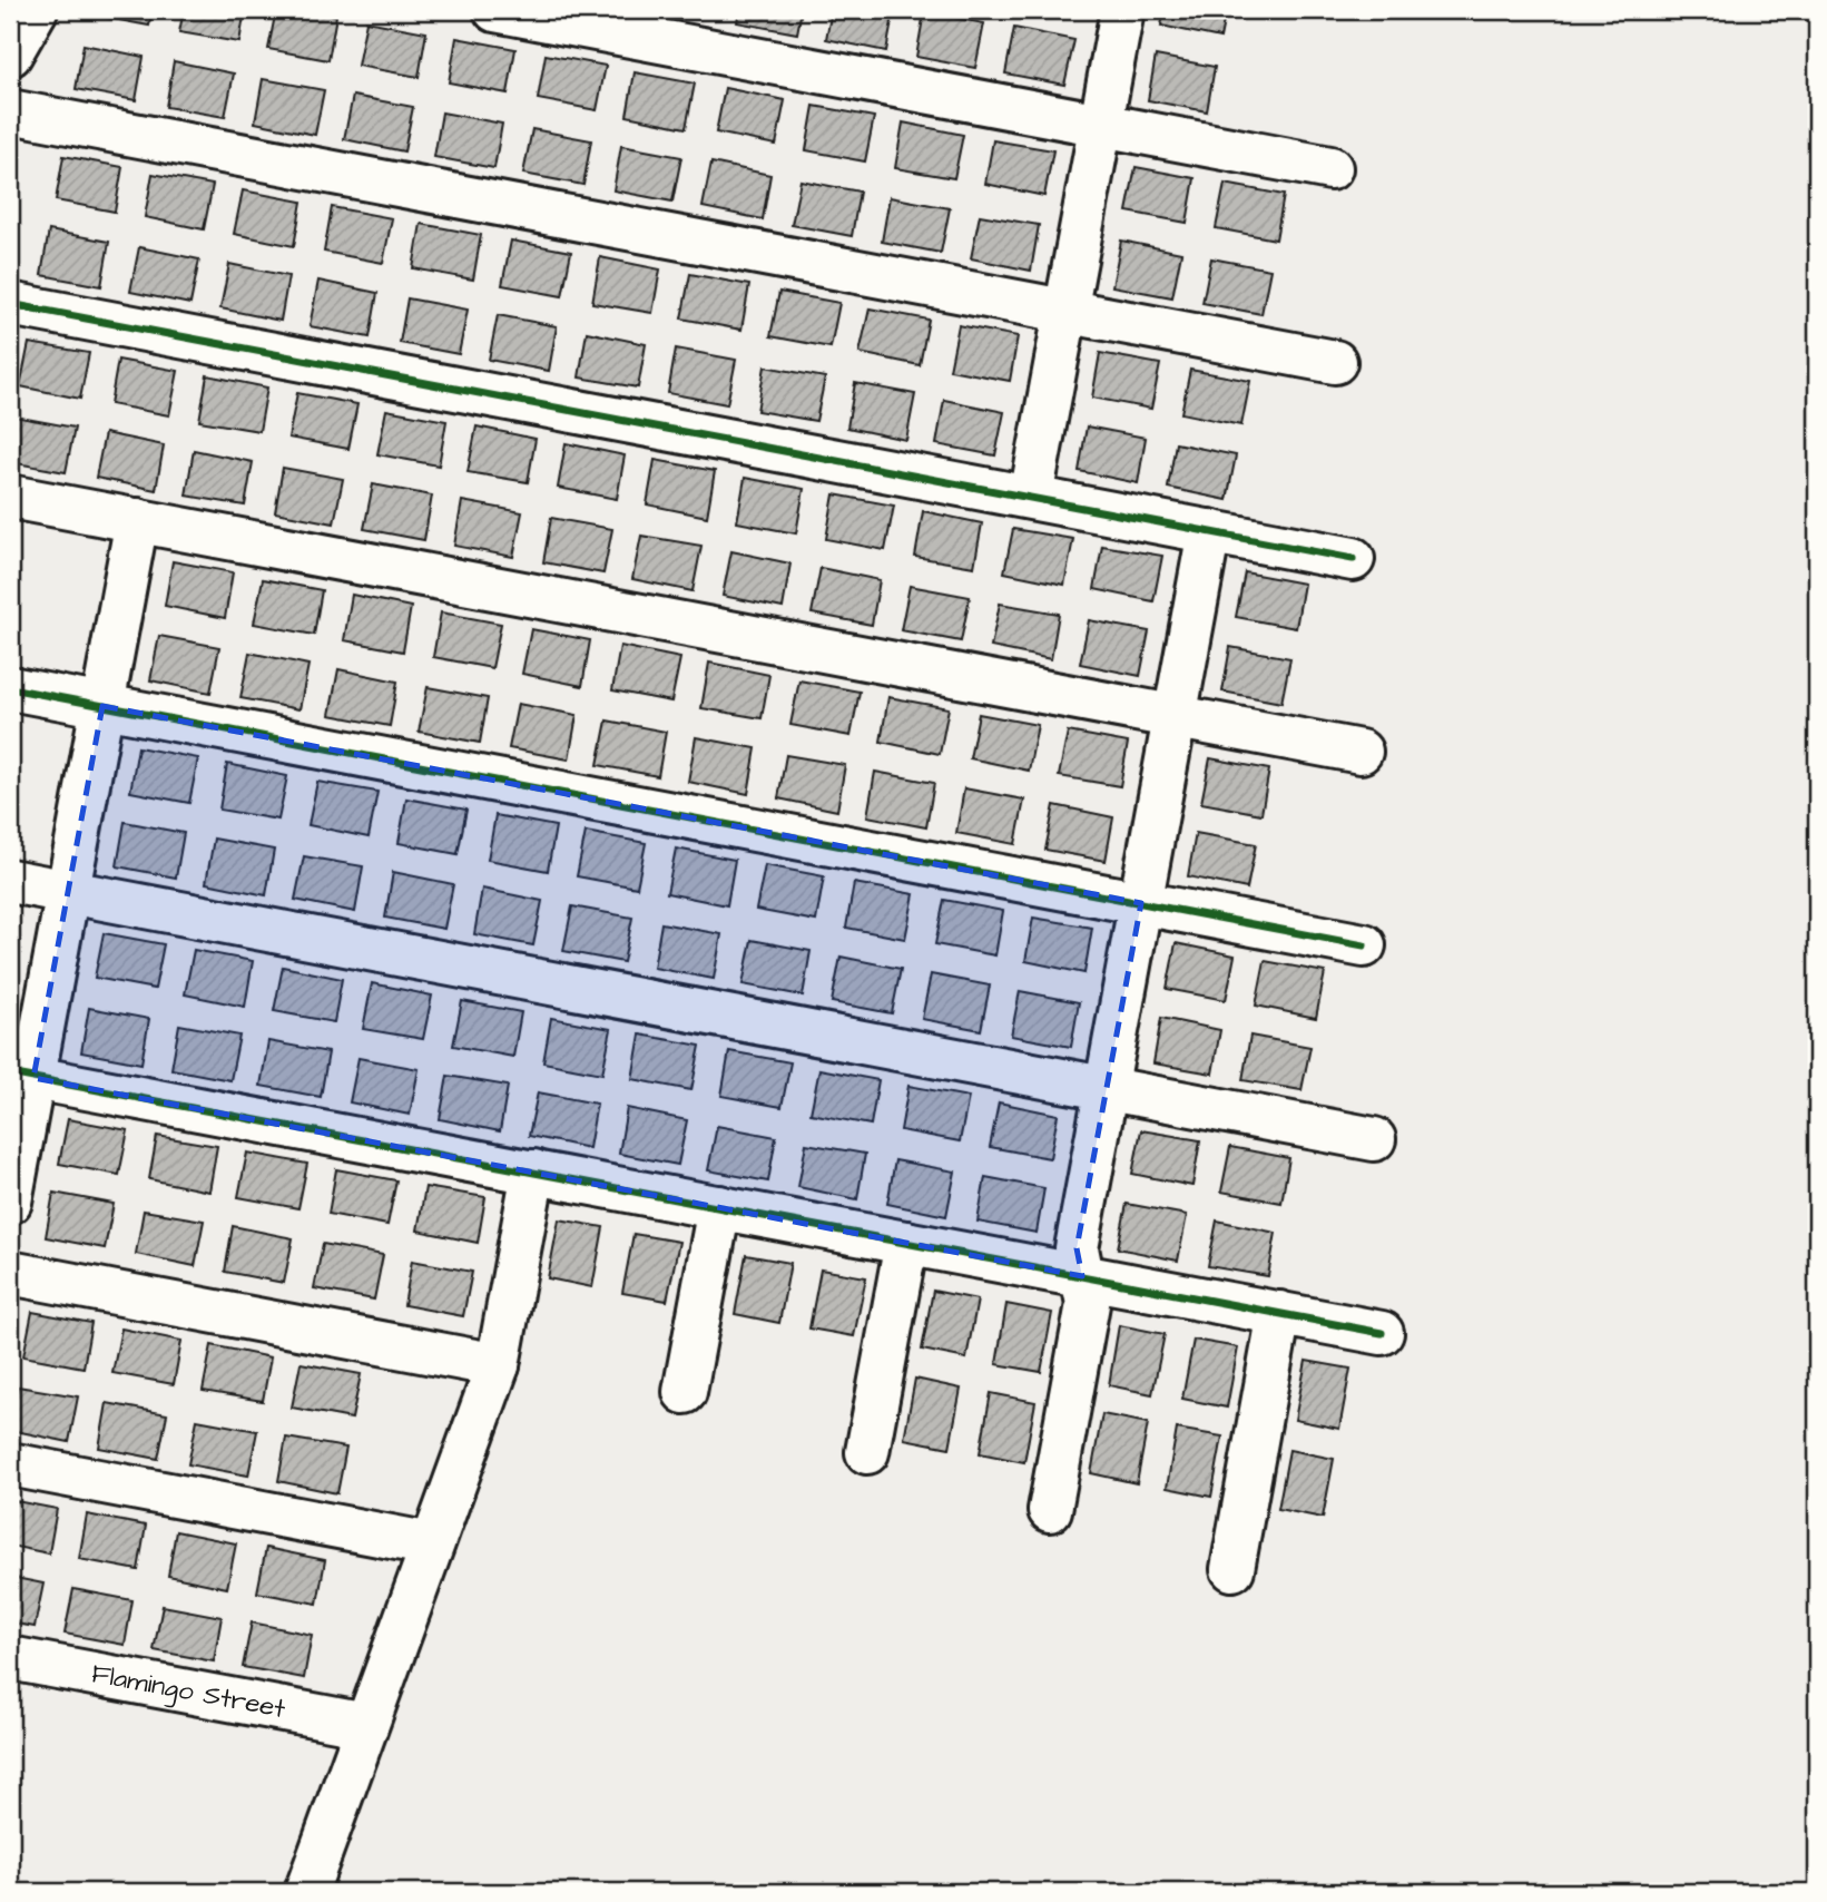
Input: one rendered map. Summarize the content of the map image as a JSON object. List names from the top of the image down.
{
  "streets": {
    "street": ["Flamingo Street"]
  }
}
